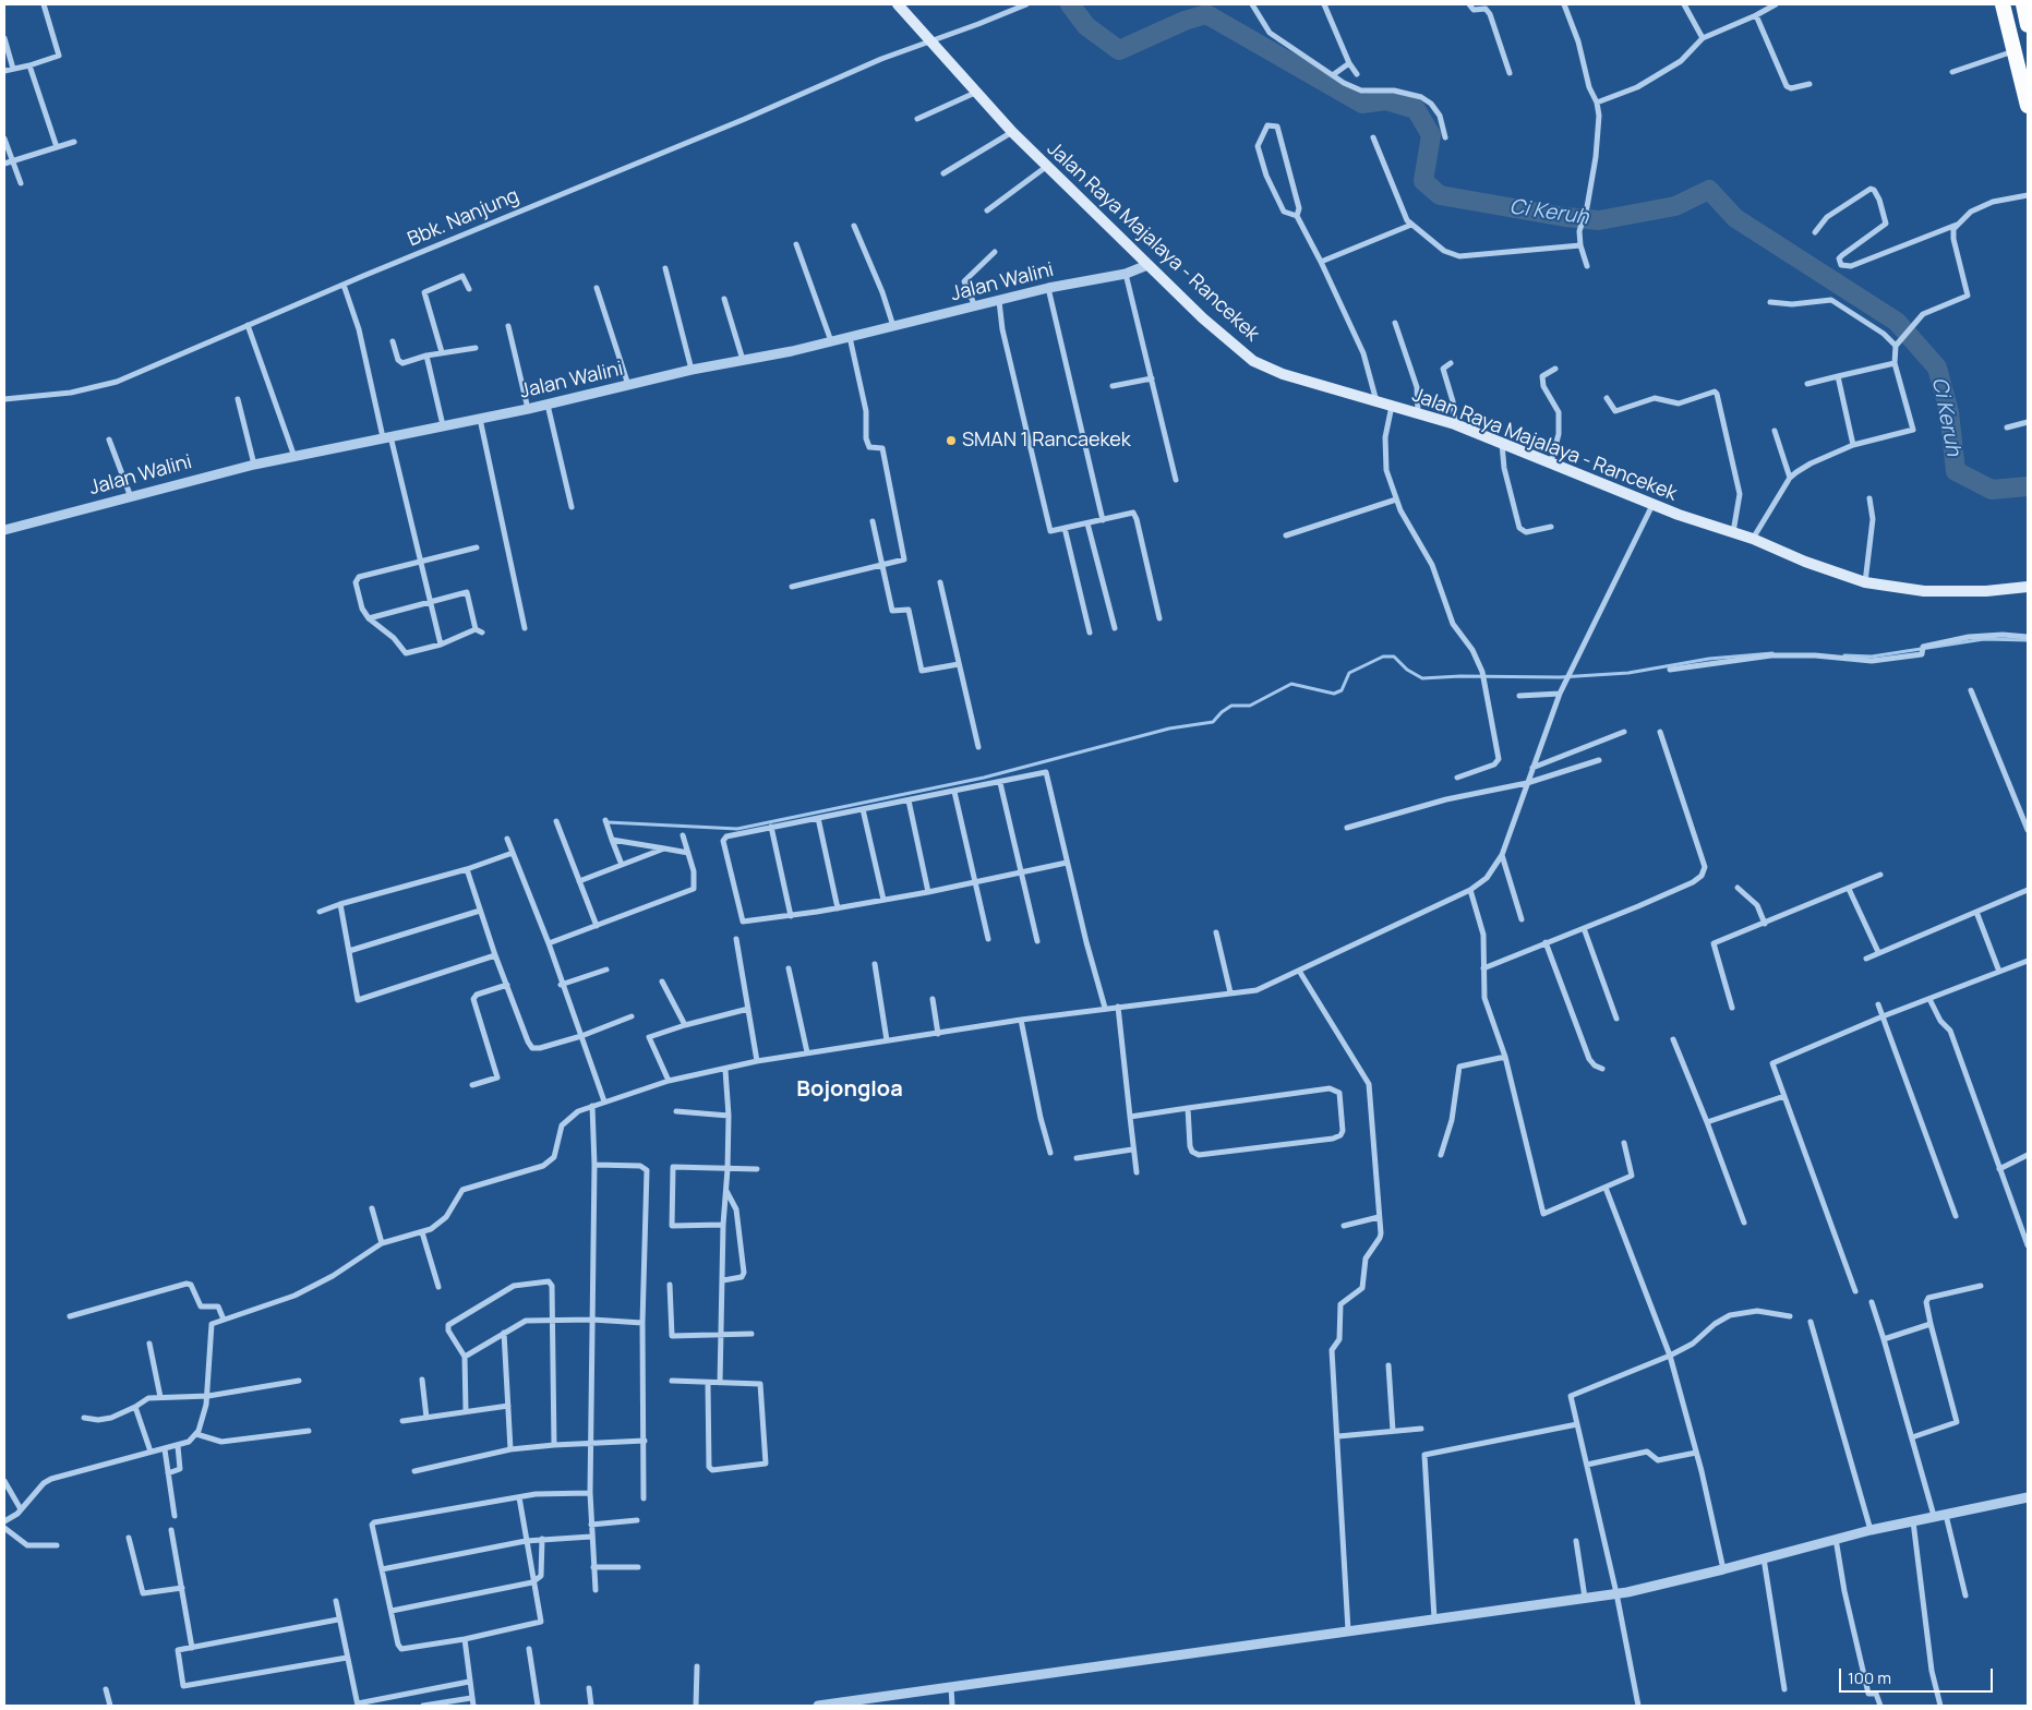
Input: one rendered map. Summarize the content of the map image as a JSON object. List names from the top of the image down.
{
  "streets": {
    "main road": ["Jalan Raya Majalaya - Rancekek"],
    "street": ["Bbk. Nanjung", "Jalan Walini"]
  },
  "crossings": [
    ["Bbk. Nanjung", "Jalan Raya Majalaya - Rancekek"],
    ["Jalan Raya Majalaya - Rancekek", "Jalan Walini"]
  ],
  "districts": ["Bojongloa"],
  "water": ["Ci Keruh"],
  "places": ["SMAN 1 Rancaekek"],
  "scale_bar": "100 m"
}
